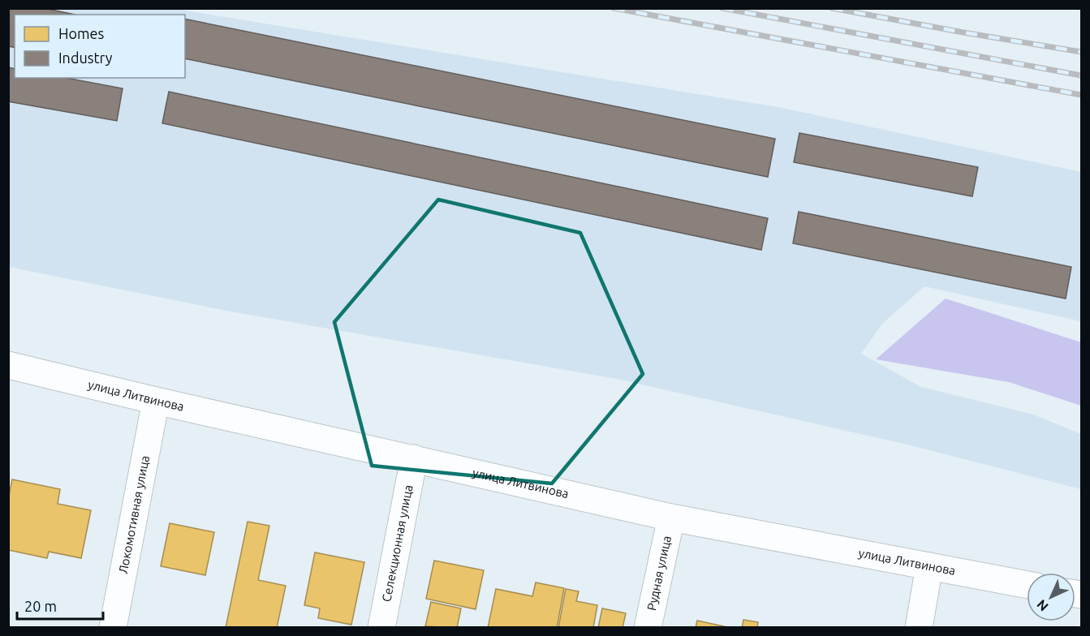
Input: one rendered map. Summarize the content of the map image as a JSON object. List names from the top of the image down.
{
  "streets": {
    "main road": [
      "улица Литвинова",
      "Локомотивная улица",
      "Селекционная улица",
      "Рудная улица"
    ]
  },
  "crossings": [
    ["улица Литвинова", "Локомотивная улица"],
    ["улица Литвинова", "Селекционная улица"],
    ["улица Литвинова", "Рудная улица"]
  ],
  "legend": ["Homes", "Industry"],
  "scale_bar": "20 m",
  "north": "bottom left"
}
